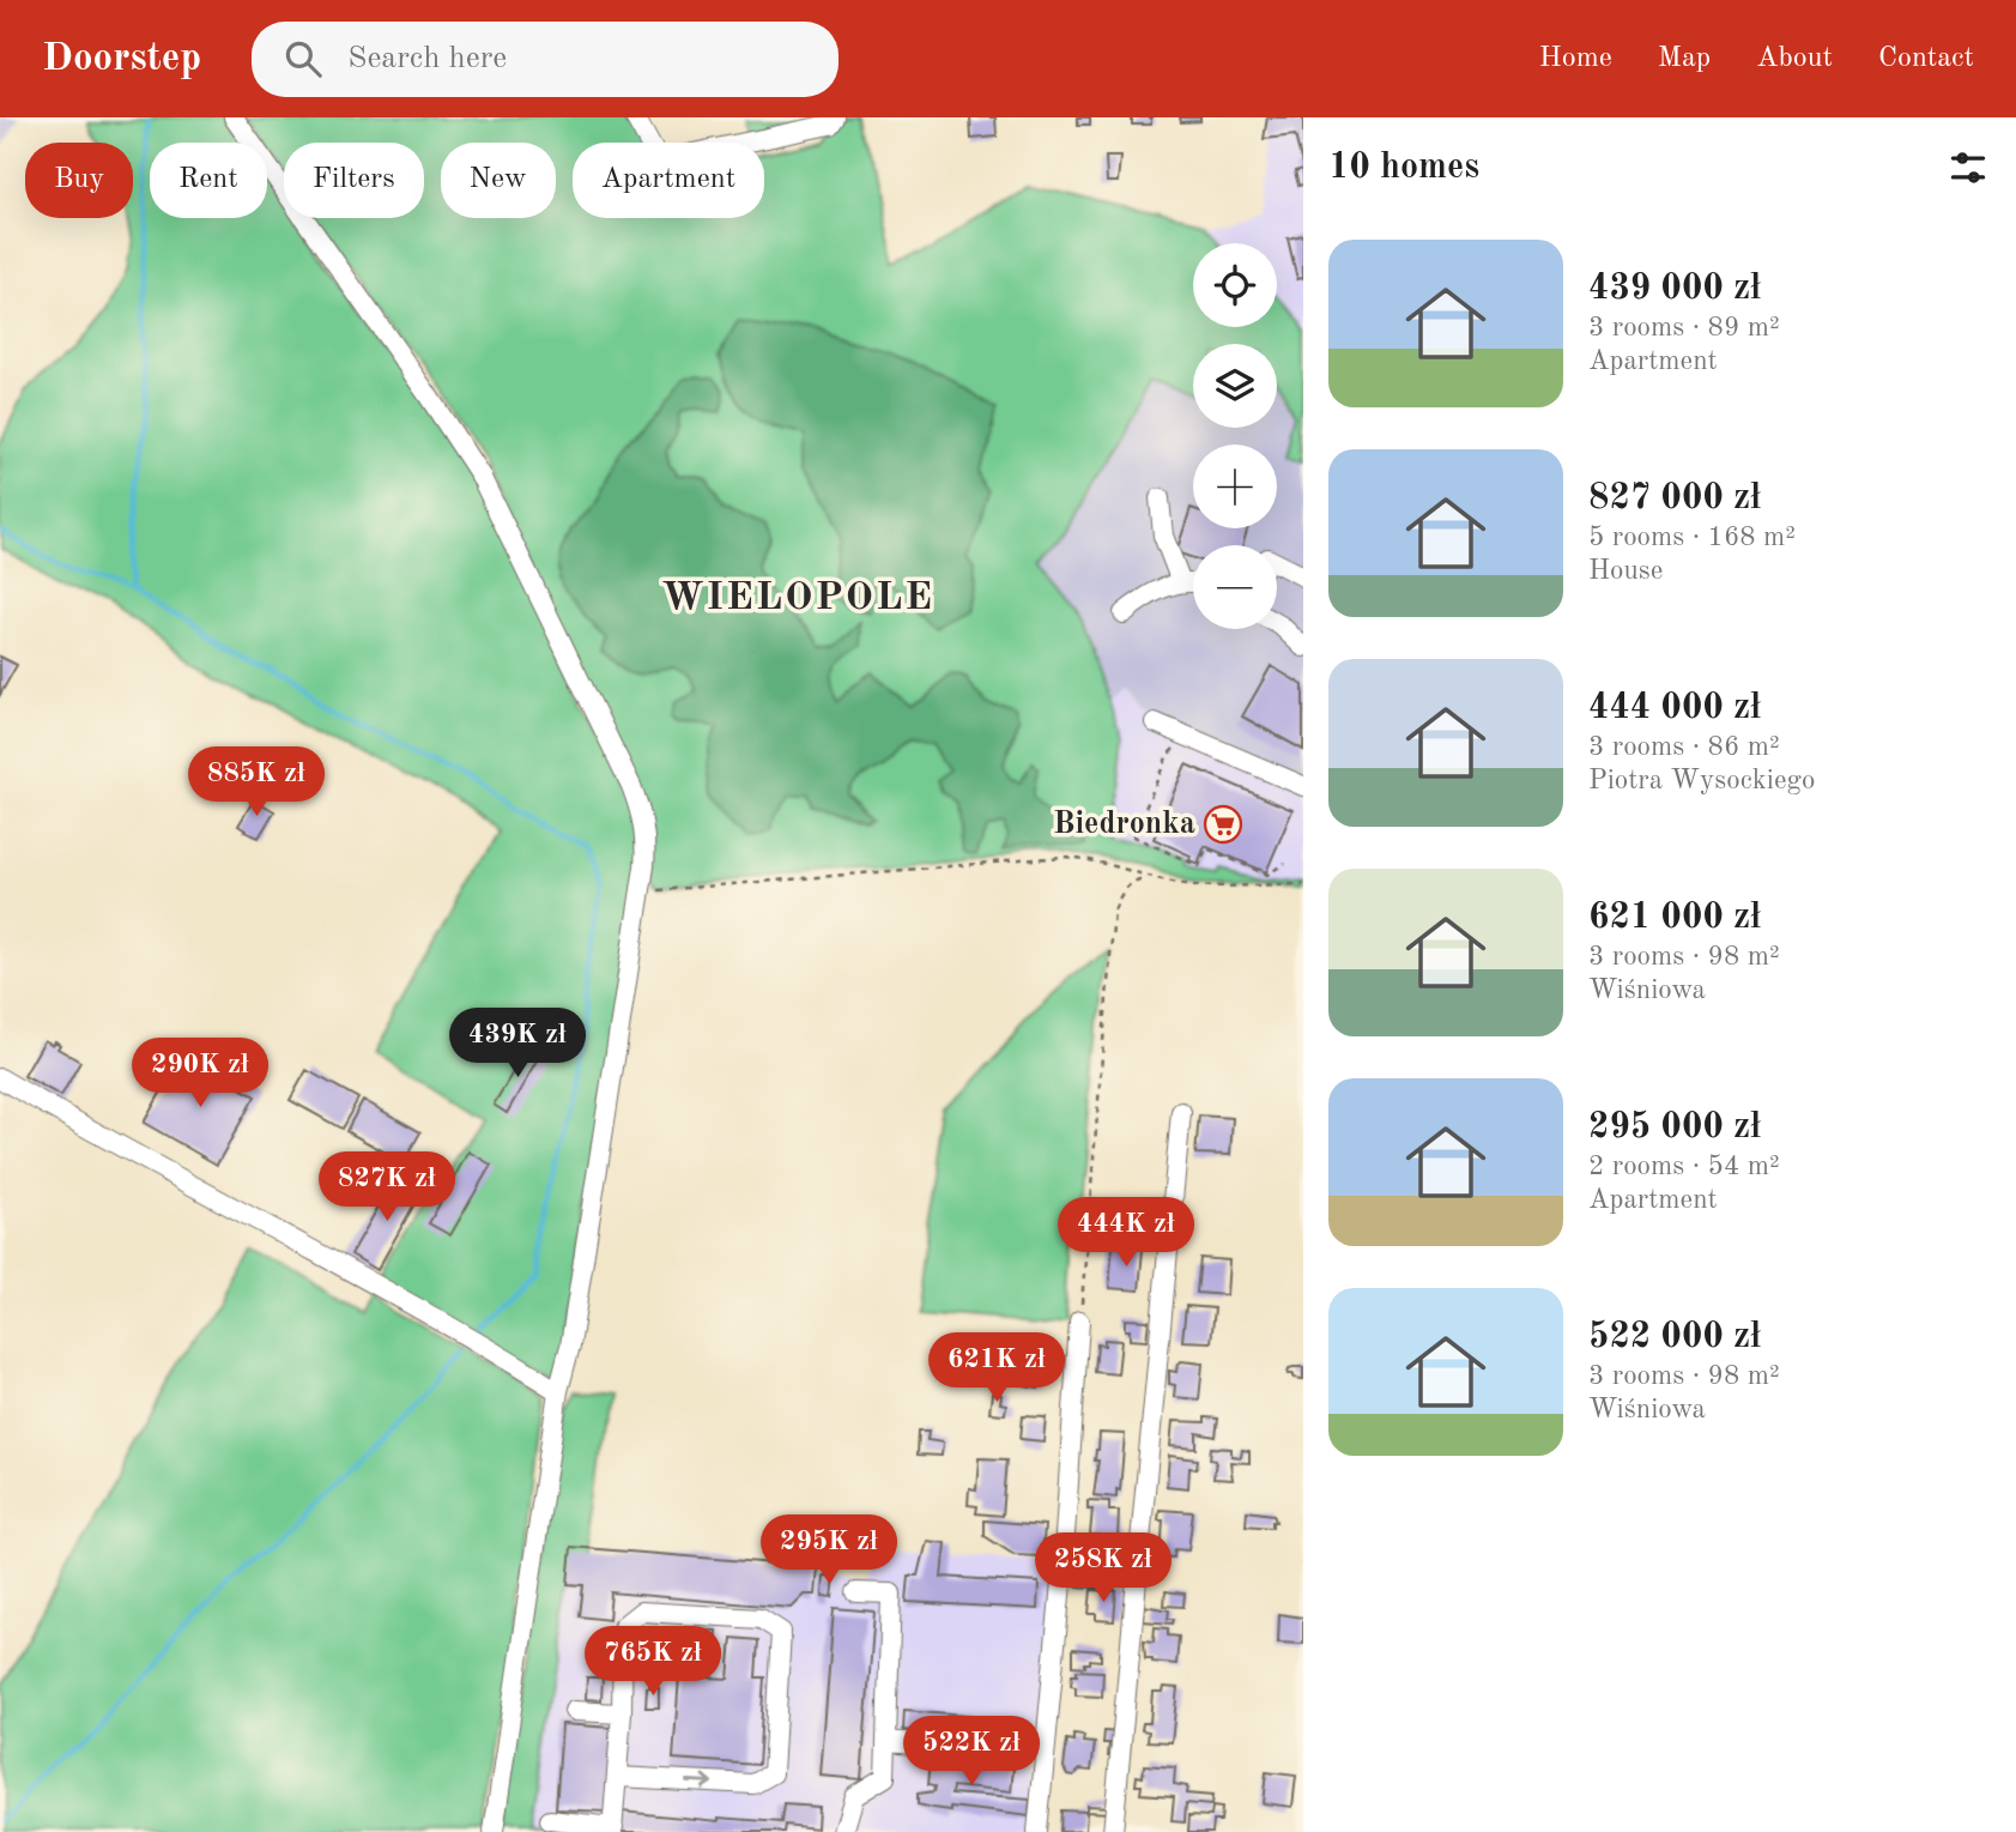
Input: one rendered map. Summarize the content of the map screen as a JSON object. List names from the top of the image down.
{
  "districts": ["WIELOPOLE"],
  "places": {
    "supermarket": ["Biedronka"]
  },
  "page": {
    "header": "Doorstep",
    "search": "Search here",
    "nav": [
      "Home",
      "Map",
      "About",
      "Contact"
    ],
    "heading": "10 homes",
    "chip": [
      "Buy",
      "Rent",
      "Filters",
      "New",
      "Apartment"
    ],
    "list": [
      {
        "name": "439 000 zł",
        "note": "3 rooms · 89 m² · Apartment"
      },
      {
        "name": "827 000 zł",
        "note": "5 rooms · 168 m² · House"
      },
      {
        "name": "444 000 zł",
        "note": "3 rooms · 86 m² · Piotra Wysockiego"
      },
      {
        "name": "621 000 zł",
        "note": "3 rooms · 98 m² · Wiśniowa"
      },
      {
        "name": "295 000 zł",
        "note": "2 rooms · 54 m² · Apartment"
      },
      {
        "name": "522 000 zł",
        "note": "3 rooms · 98 m² · Wiśniowa"
      }
    ],
    "map_buttons": ["+", "−"],
    "price": [
      "885K zł",
      "439K zł",
      "290K zł",
      "827K zł",
      "444K zł",
      "621K zł",
      "295K zł",
      "258K zł",
      "765K zł",
      "522K zł"
    ]
  }
}
